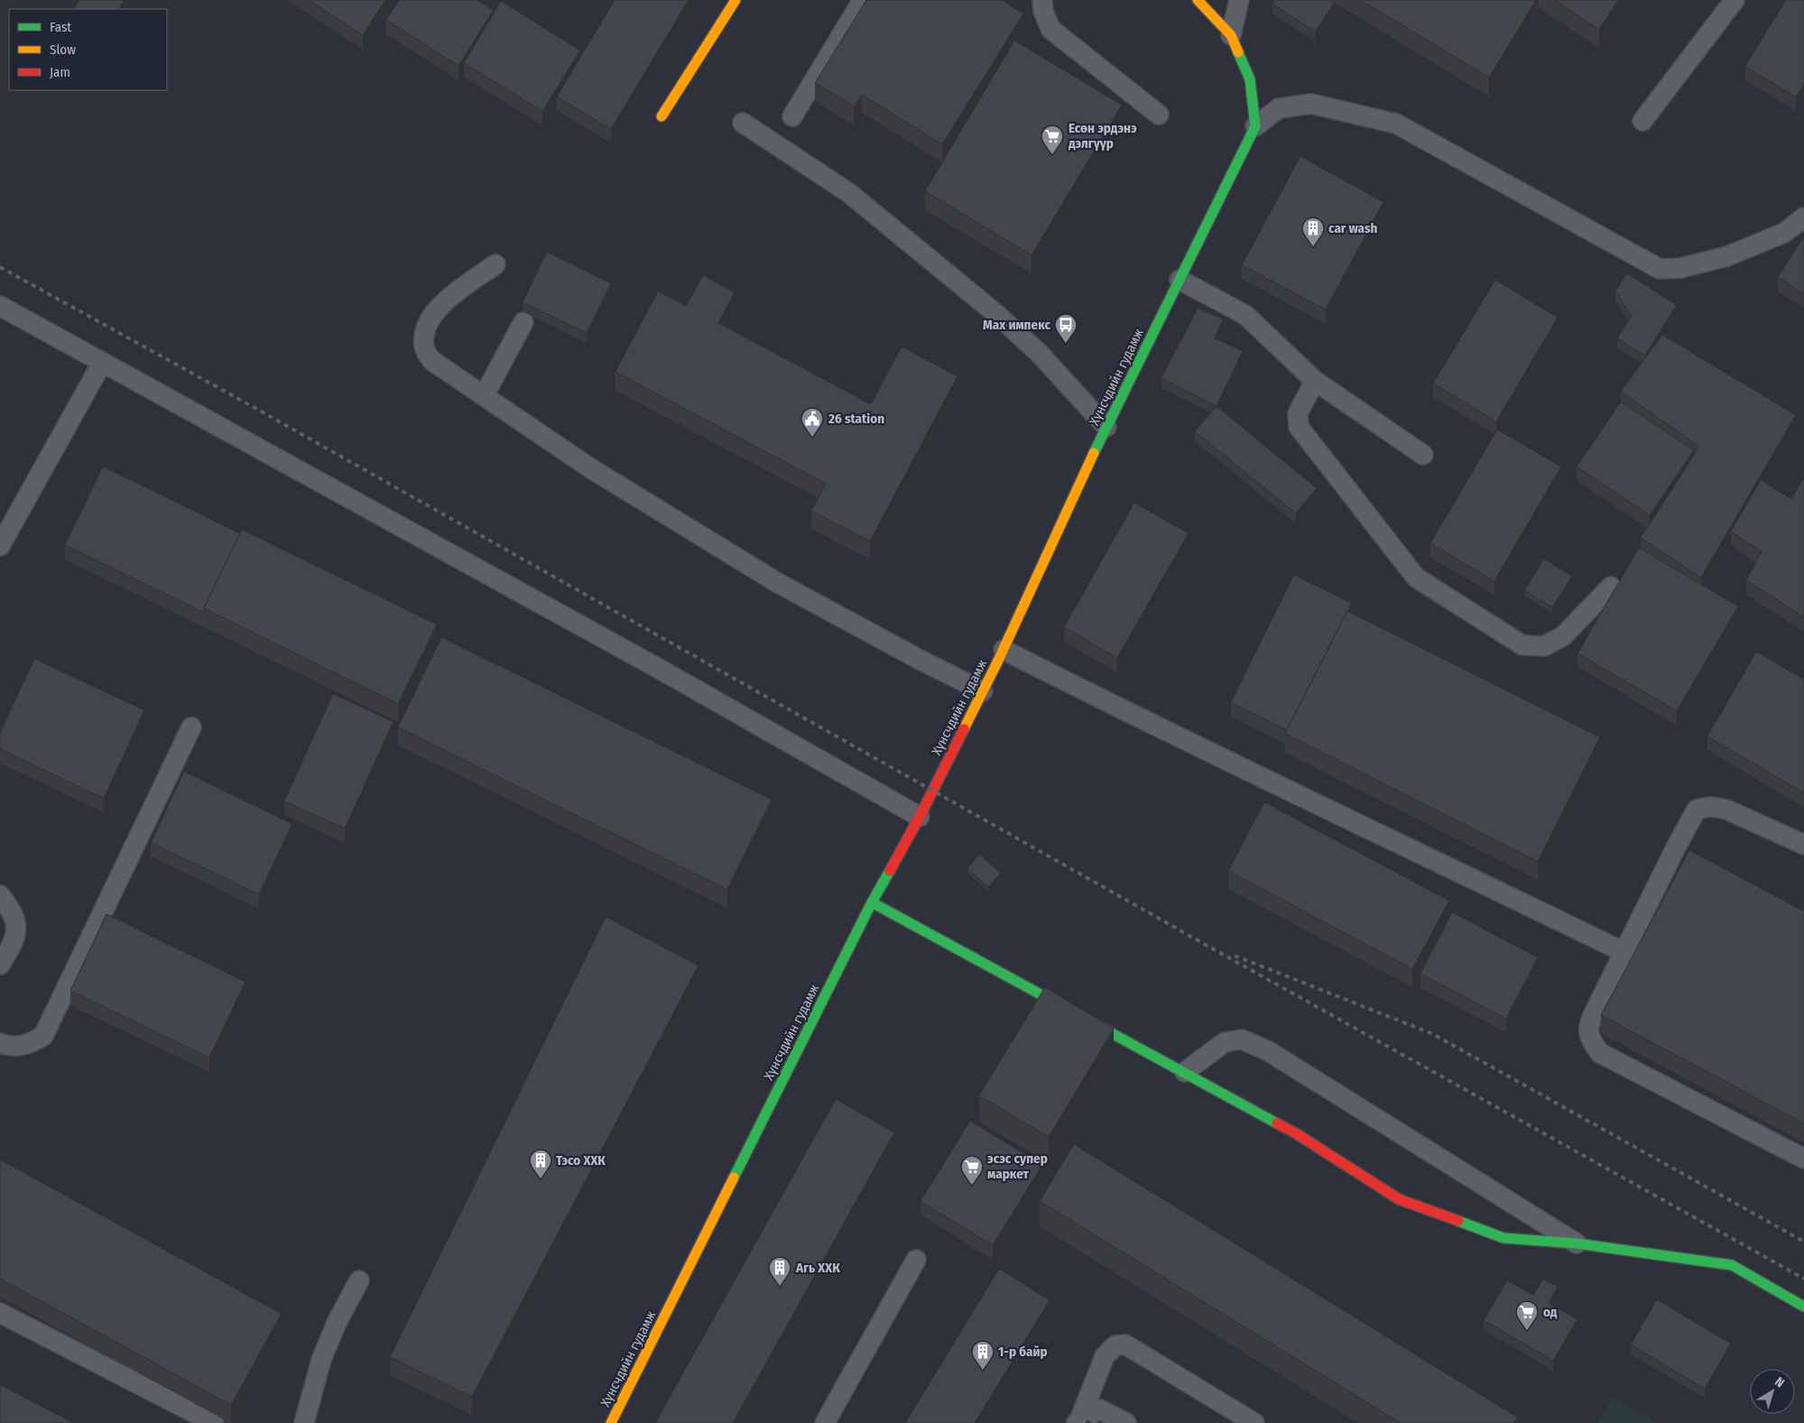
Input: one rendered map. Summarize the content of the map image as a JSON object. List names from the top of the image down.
{
  "streets": {
    "street": ["Хүнсчдийн гудамж"]
  },
  "places": {
    "supermarket": ["Есөн эрдэнэ дэлгүүр", "эсэс супер маркет", "од"],
    "building": [
      "car wash",
      "Тэсо ХХК",
      "Агь ХХК",
      "1-р байр"
    ],
    "bus stop": ["Мах импекс"],
    "public building": ["26 station"]
  },
  "legend": ["Fast", "Slow", "Jam"],
  "north": "top right"
}
